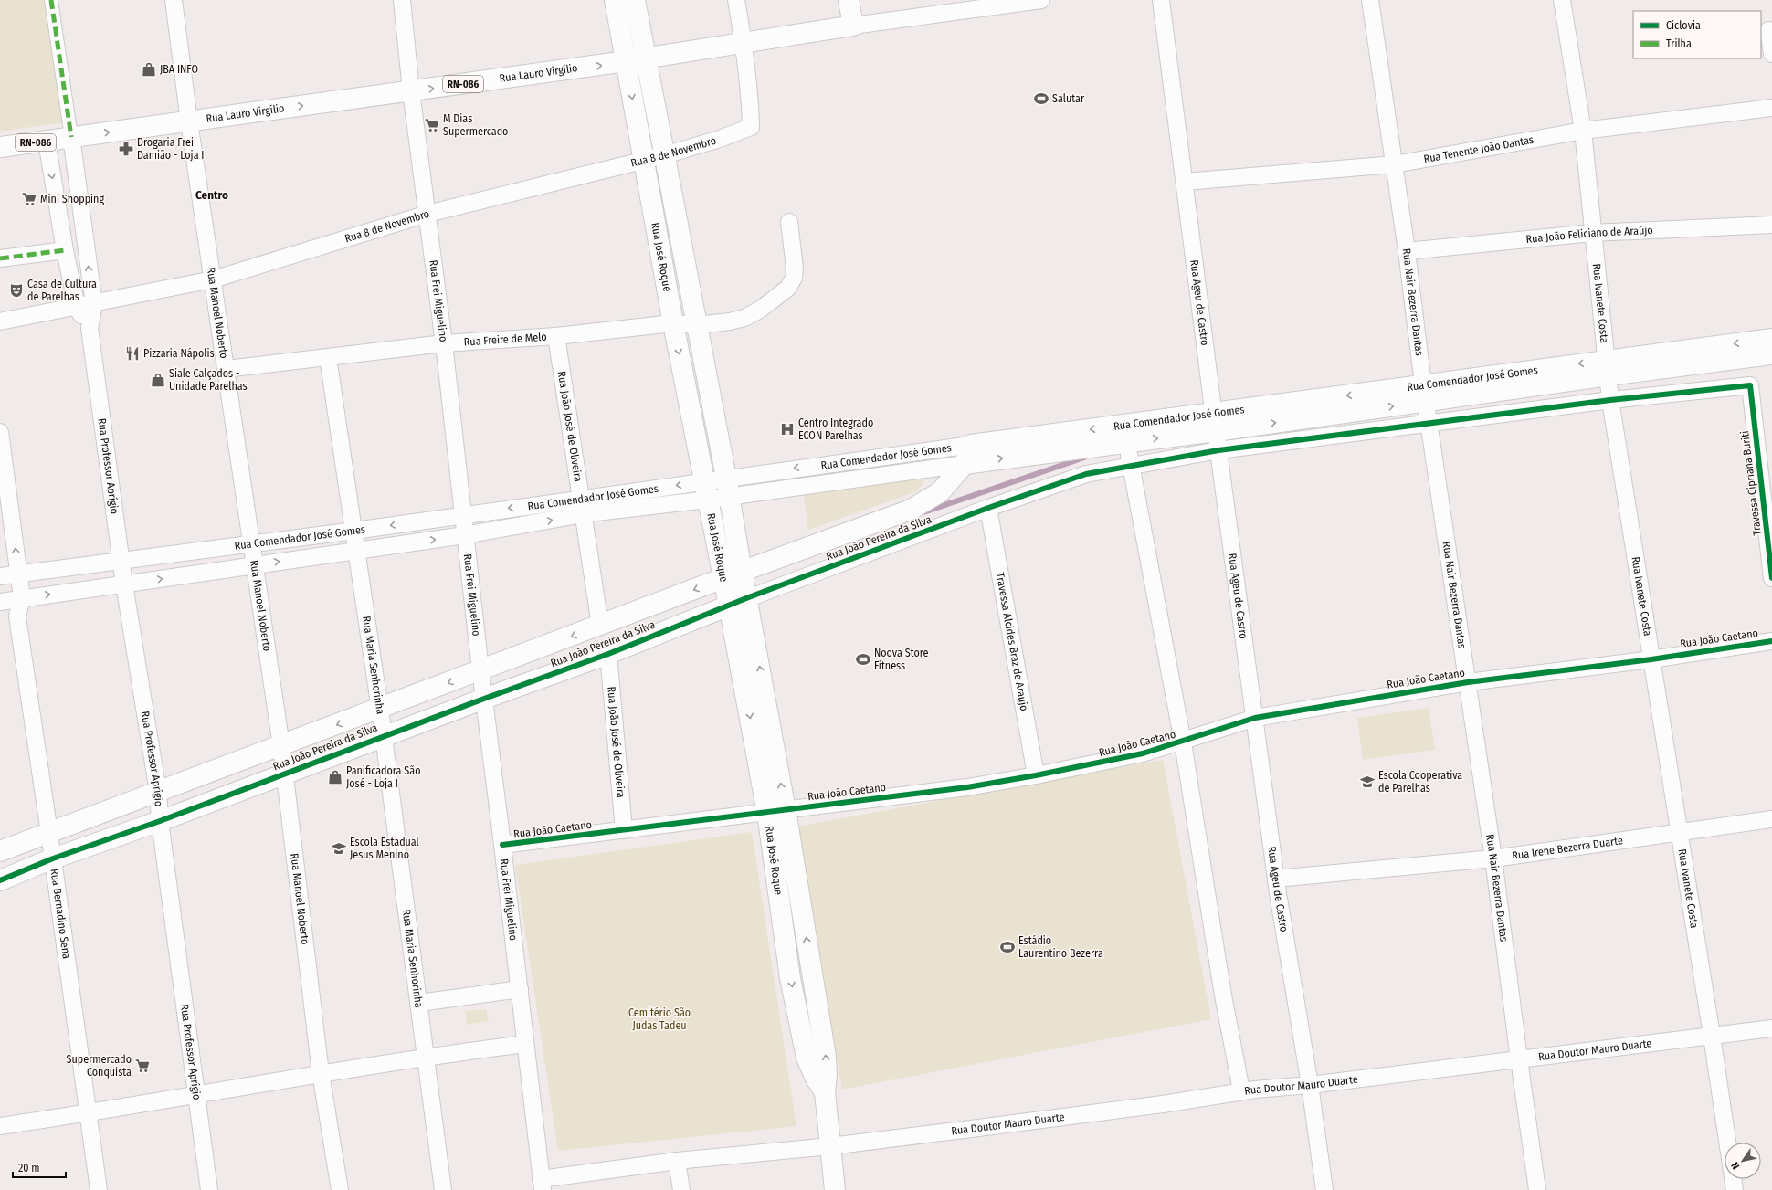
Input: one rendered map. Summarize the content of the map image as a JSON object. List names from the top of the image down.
{
  "streets": {
    "street": [
      "Rua Lauro Virgílio",
      "RN-086",
      "Rua Tenente João Dantas",
      "Rua 8 de Novembro",
      "Rua João Feliciano de Araújo",
      "Rua José Roque",
      "Rua Frei Miguelino",
      "Rua Ageu de Castro",
      "Rua Nair Bezerra Dantas",
      "Rua Ivanete Costa",
      "Rua Manoel Noberto",
      "Rua Freire de Melo",
      "Rua Comendador José Gomes",
      "Rua João José de Oliveira",
      "Rua Professor Aprígio",
      "Travessa Cipriana Buriti",
      "Rua João Pereira da Silva",
      "Rua João Caetano",
      "Travessa Alcides Braz de Araujo",
      "Rua Maria Senhorinha",
      "Rua Irene Bezerra Duarte",
      "Rua Bernadino Sena",
      "Rua Doutor Mauro Duarte"
    ]
  },
  "crossings": [
    ["Rua Lauro Virgílio", "RN-086"],
    ["Rua Lauro Virgílio", "Rua 8 de Novembro"],
    ["Rua Lauro Virgílio", "Rua José Roque"],
    ["Rua Lauro Virgílio", "Rua Frei Miguelino"],
    ["Rua Lauro Virgílio", "Rua Manoel Noberto"],
    ["Rua Lauro Virgílio", "Rua Professor Aprígio"],
    ["RN-086", "Rua Professor Aprígio"],
    ["Rua Tenente João Dantas", "Rua Ageu de Castro"],
    ["Rua Tenente João Dantas", "Rua Nair Bezerra Dantas"],
    ["Rua Tenente João Dantas", "Rua Ivanete Costa"],
    ["Rua 8 de Novembro", "Rua José Roque"],
    ["Rua 8 de Novembro", "Rua Frei Miguelino"],
    ["Rua 8 de Novembro", "Rua Manoel Noberto"],
    ["Rua 8 de Novembro", "Rua Professor Aprígio"],
    ["Rua João Feliciano de Araújo", "Rua Nair Bezerra Dantas"],
    ["Rua João Feliciano de Araújo", "Rua Ivanete Costa"],
    ["Rua José Roque", "Rua Freire de Melo"],
    ["Rua José Roque", "Rua Comendador José Gomes"],
    ["Rua José Roque", "Rua João Pereira da Silva"],
    ["Rua José Roque", "Rua João Caetano"],
    ["Rua José Roque", "Rua Doutor Mauro Duarte"],
    ["Rua Frei Miguelino", "Rua Freire de Melo"],
    ["Rua Frei Miguelino", "Rua Comendador José Gomes"],
    ["Rua Frei Miguelino", "Rua João Pereira da Silva"],
    ["Rua Frei Miguelino", "Rua João Caetano"],
    ["Rua Frei Miguelino", "Rua Doutor Mauro Duarte"],
    ["Rua Ageu de Castro", "Rua Comendador José Gomes"],
    ["Rua Ageu de Castro", "Rua João Pereira da Silva"],
    ["Rua Ageu de Castro", "Rua João Caetano"],
    ["Rua Ageu de Castro", "Rua Irene Bezerra Duarte"],
    ["Rua Ageu de Castro", "Rua Doutor Mauro Duarte"],
    ["Rua Nair Bezerra Dantas", "Rua Comendador José Gomes"],
    ["Rua Nair Bezerra Dantas", "Rua João Pereira da Silva"],
    ["Rua Nair Bezerra Dantas", "Rua João Caetano"],
    ["Rua Nair Bezerra Dantas", "Rua Irene Bezerra Duarte"],
    ["Rua Nair Bezerra Dantas", "Rua Doutor Mauro Duarte"],
    ["Rua Ivanete Costa", "Rua Comendador José Gomes"],
    ["Rua Ivanete Costa", "Rua João Pereira da Silva"],
    ["Rua Ivanete Costa", "Rua João Caetano"],
    ["Rua Ivanete Costa", "Rua Irene Bezerra Duarte"],
    ["Rua Ivanete Costa", "Rua Doutor Mauro Duarte"],
    ["Rua Manoel Noberto", "Rua Freire de Melo"],
    ["Rua Manoel Noberto", "Rua Comendador José Gomes"],
    ["Rua Manoel Noberto", "Rua João Pereira da Silva"],
    ["Rua Freire de Melo", "Rua João José de Oliveira"],
    ["Rua Freire de Melo", "Rua Maria Senhorinha"],
    ["Rua Comendador José Gomes", "Rua João José de Oliveira"],
    ["Rua Comendador José Gomes", "Rua Professor Aprígio"],
    ["Rua Comendador José Gomes", "Rua João Pereira da Silva"],
    ["Rua Comendador José Gomes", "Rua Maria Senhorinha"],
    ["Rua Comendador José Gomes", "Rua Bernadino Sena"],
    ["Rua João José de Oliveira", "Rua João Pereira da Silva"],
    ["Rua João José de Oliveira", "Rua João Caetano"],
    ["Rua Professor Aprígio", "Rua João Pereira da Silva"],
    ["Travessa Cipriana Buriti", "Rua João Pereira da Silva"],
    ["Rua João Pereira da Silva", "Travessa Alcides Braz de Araujo"],
    ["Rua João Pereira da Silva", "Rua Maria Senhorinha"],
    ["Rua João Pereira da Silva", "Rua Bernadino Sena"],
    ["Rua João Caetano", "Travessa Alcides Braz de Araujo"]
  ],
  "one_way": ["Rua Lauro Virgílio"],
  "districts": ["Centro"],
  "parks": ["Cemitério São Judas Tadeu"],
  "places": {
    "shop": ["JBA INFO", "Siale Calçados - Unidade Parelhas", "Panificadora São José - Loja I"],
    "sports": ["Salutar", "Noova Store Fitness", "Estádio Laurentino Bezerra"],
    "supermarket": ["M Dias Supermercado", "Mini Shopping", "Supermercado Conquista"],
    "pharmacy": ["Drogaria Frei Damião - Loja I"],
    "theatre": ["Casa de Cultura de Parelhas"],
    "restaurant": ["Pizzaria Nápolis"],
    "hospital": ["Centro Integrado ECON Parelhas"],
    "school or university": ["Escola Cooperativa de Parelhas", "Escola Estadual Jesus Menino"]
  },
  "legend": ["Ciclovia", "Trilha"],
  "scale_bar": "20 m",
  "north": "bottom left"
}
